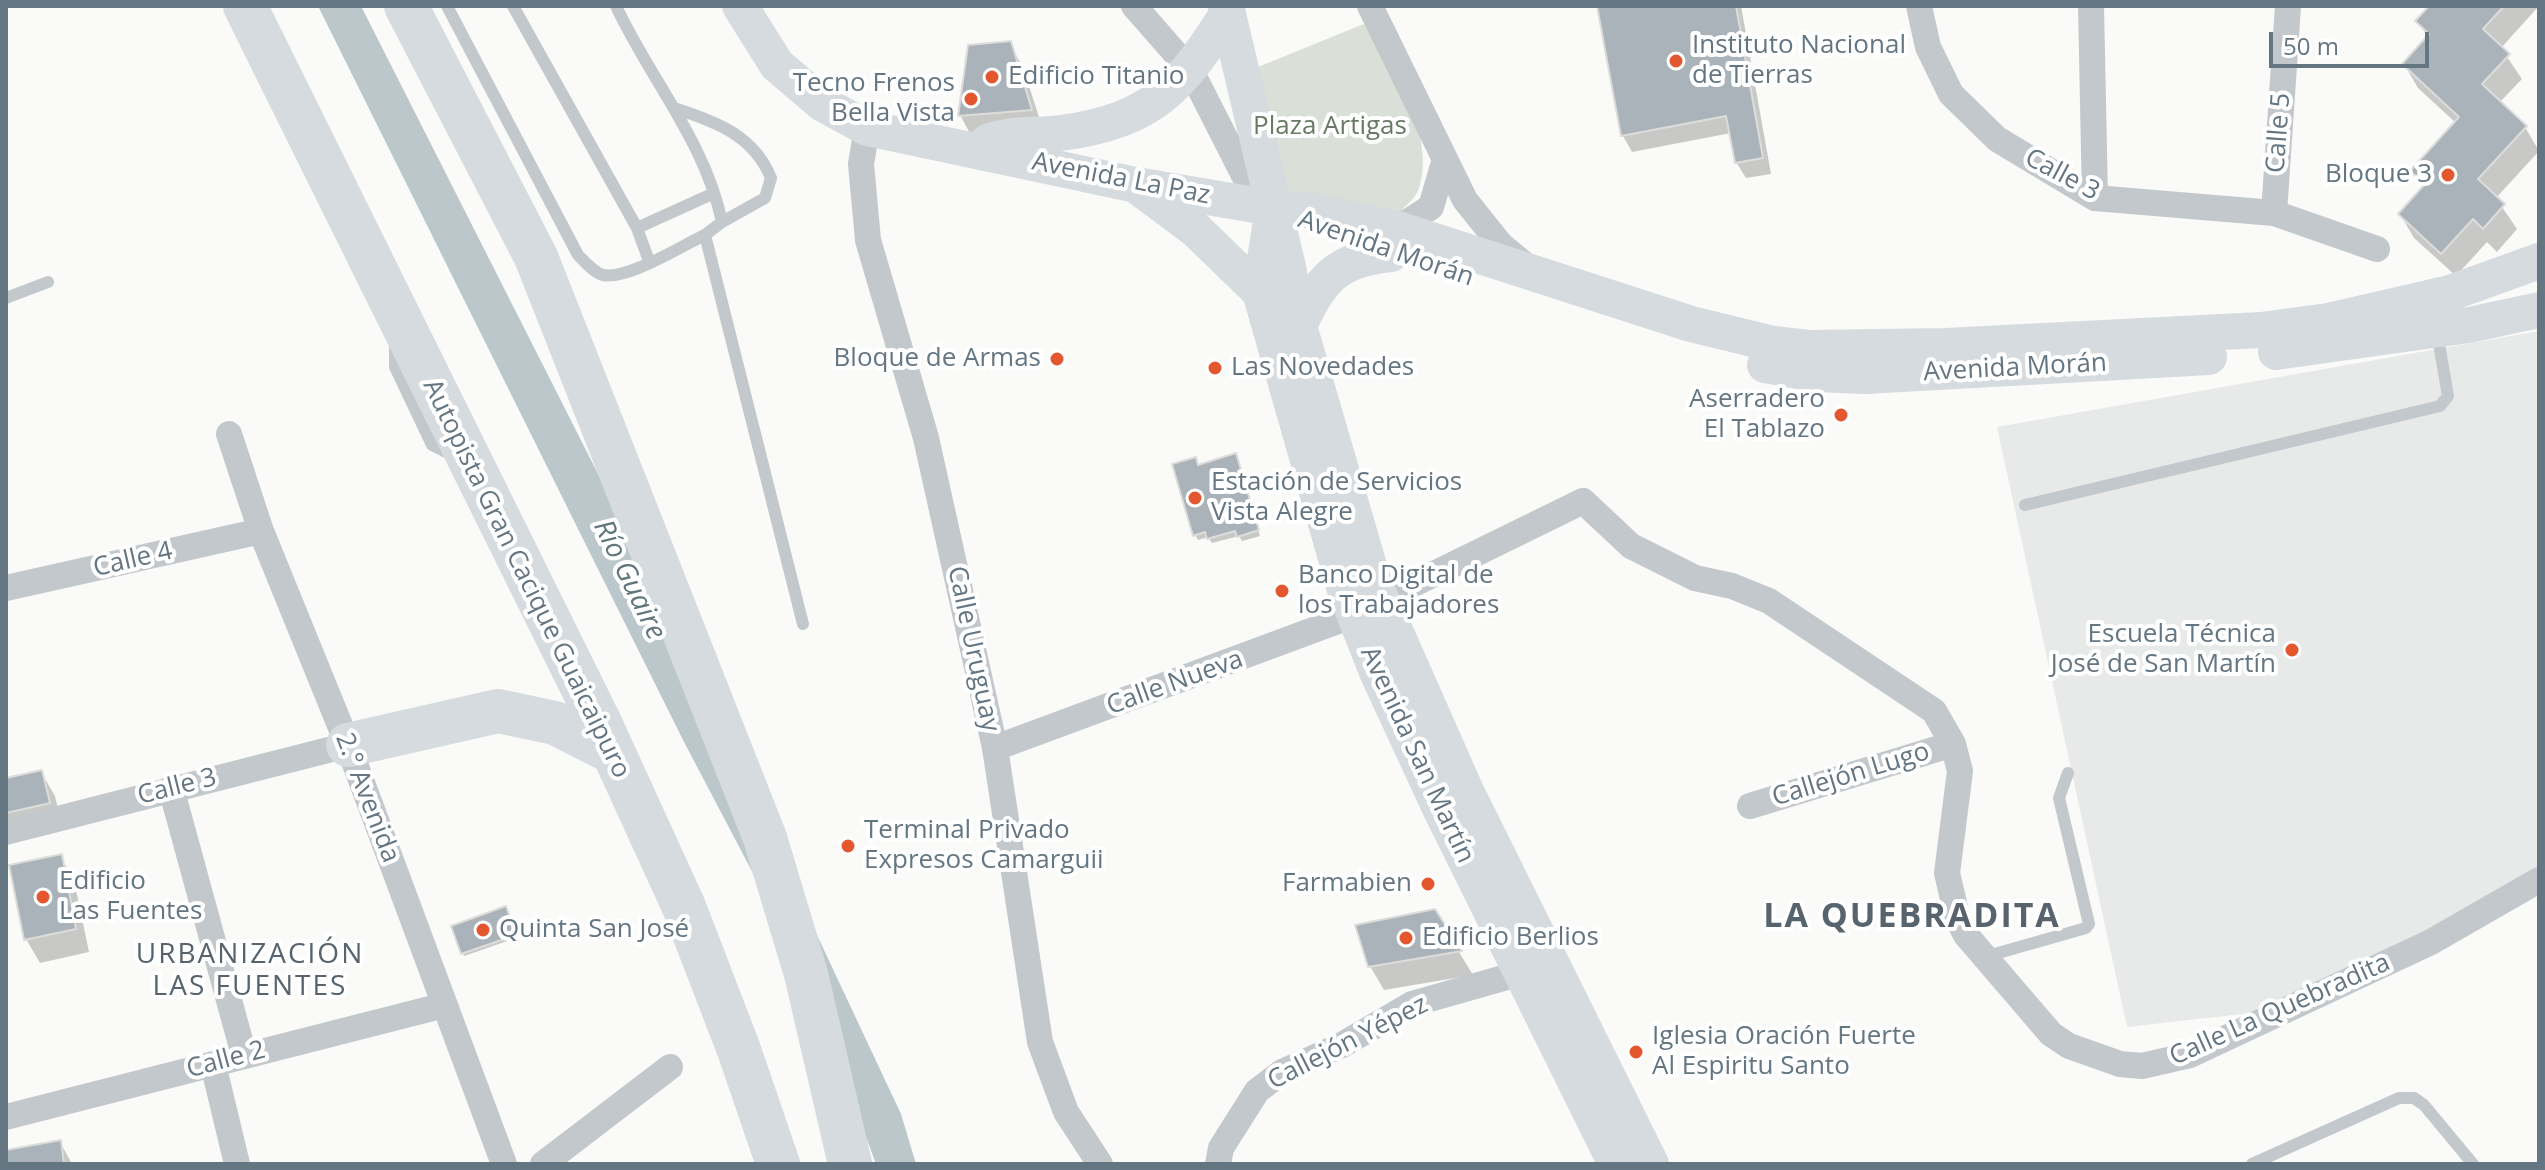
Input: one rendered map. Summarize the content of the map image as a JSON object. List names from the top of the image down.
{
  "streets": {
    "highway": ["Autopista Gran Cacique Guaicaipuro"],
    "main road": ["Avenida La Paz", "Avenida Morán", "Avenida San Martín"],
    "street": [
      "Calle 5",
      "Calle 3",
      "Calle 4",
      "Calle Uruguay",
      "Calle Nueva",
      "Callejón Lugo",
      "2.° Avenida",
      "Calle La Quebradita",
      "Callejón Yépez",
      "Calle 2"
    ]
  },
  "crossings": [
    ["Calle 5", "Calle 3"],
    ["Calle 3", "2.° Avenida"],
    ["Avenida La Paz", "Avenida Morán"],
    ["Avenida La Paz", "Calle Uruguay"],
    ["Avenida La Paz", "Avenida San Martín"],
    ["Avenida Morán", "Avenida San Martín"],
    ["Calle 4", "2.° Avenida"],
    ["Calle Uruguay", "Calle Nueva"],
    ["Calle Nueva", "Avenida San Martín"],
    ["Calle Nueva", "Calle La Quebradita"],
    ["Avenida San Martín", "Calle La Quebradita"],
    ["Avenida San Martín", "Callejón Yépez"],
    ["Callejón Lugo", "Calle La Quebradita"],
    ["2.° Avenida", "Calle 2"]
  ],
  "districts": ["LA QUEBRADITA", "URBANIZACIÓN LAS FUENTES"],
  "water": ["Río Guaire"],
  "parks": ["Plaza Artigas"],
  "places": [
    "Instituto Nacional de Tierras",
    "Edificio Titanio",
    "Tecno Frenos Bella Vista",
    "Bloque 3",
    "Bloque de Armas",
    "Las Novedades",
    "Aserradero El Tablazo",
    "Estación de Servicios Vista Alegre",
    "Banco Digital de los Trabajadores",
    "Escuela Técnica José de San Martín",
    "Terminal Privado Expresos Camarguii",
    "Farmabien",
    "Edificio Las Fuentes",
    "Quinta San José",
    "Edificio Berlios",
    "Iglesia Oración Fuerte Al Espiritu Santo"
  ],
  "scale_bar": "50 m"
}
